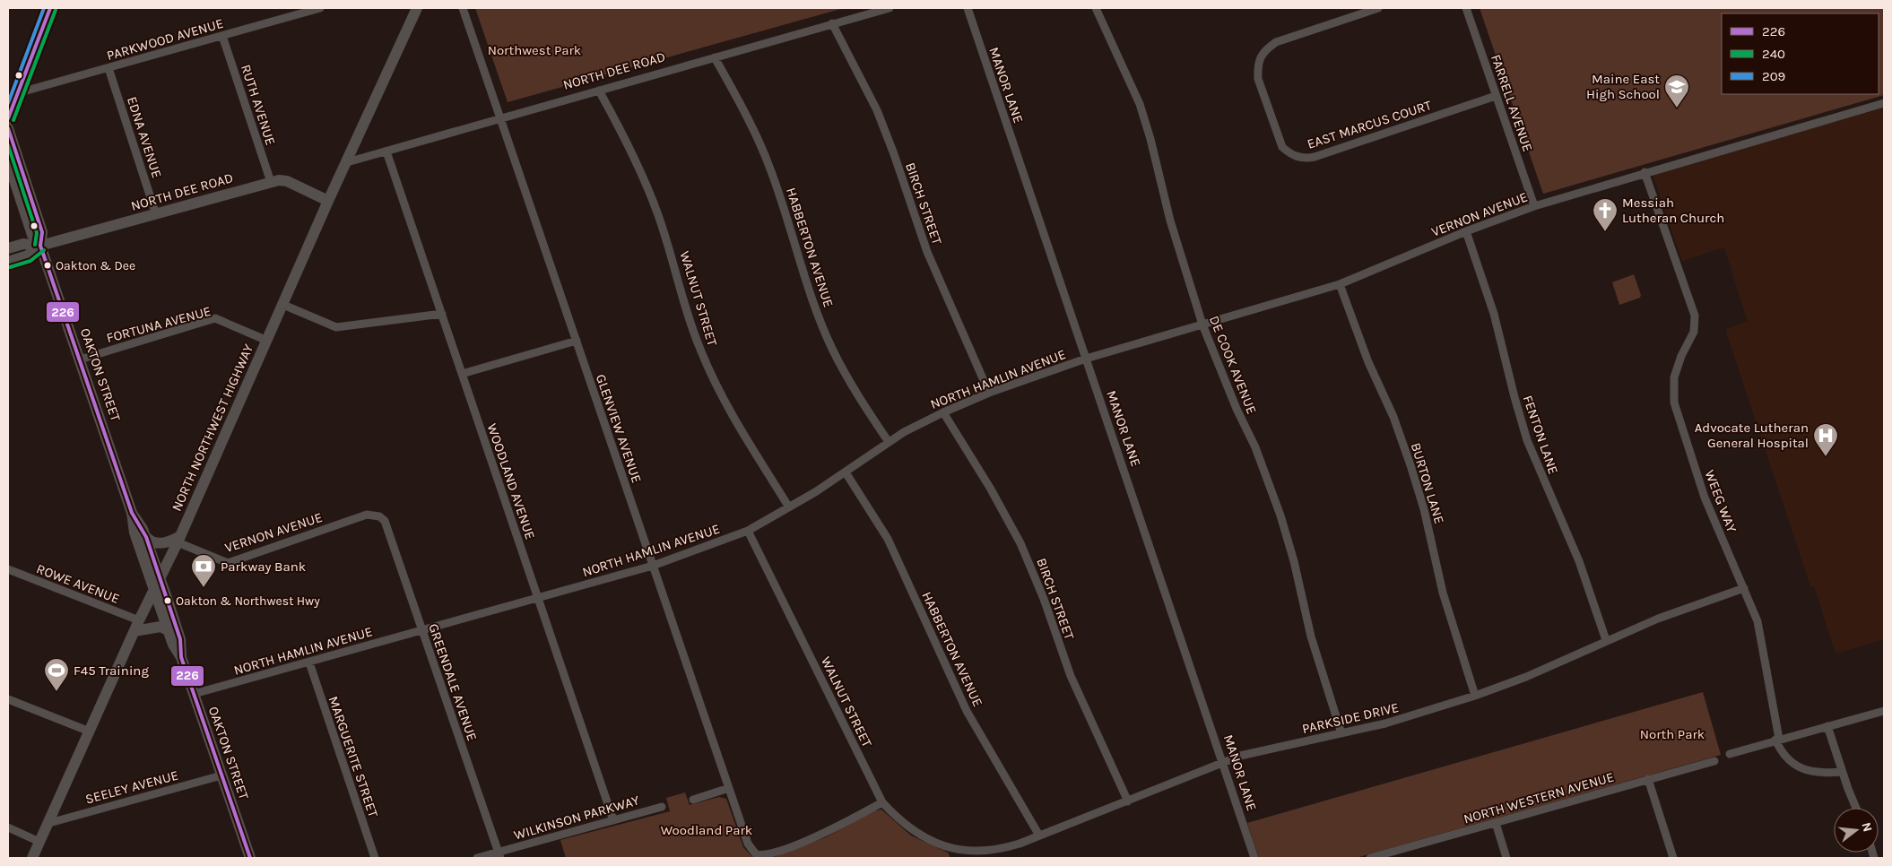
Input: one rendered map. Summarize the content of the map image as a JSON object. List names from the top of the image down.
{
  "streets": {
    "main road": ["NORTH DEE ROAD", "OAKTON STREET", "NORTH NORTHWEST HIGHWAY"],
    "street": [
      "PARKWOOD AVENUE",
      "MANOR LANE",
      "FARRELL AVENUE",
      "RUTH AVENUE",
      "EAST MARCUS COURT",
      "EDNA AVENUE",
      "BIRCH STREET",
      "VERNON AVENUE",
      "HABBERTON AVENUE",
      "WALNUT STREET",
      "FORTUNA AVENUE",
      "DE COOK AVENUE",
      "NORTH HAMLIN AVENUE",
      "GLENVIEW AVENUE",
      "FENTON LANE",
      "WOODLAND AVENUE",
      "BURTON LANE",
      "WEEG WAY",
      "ROWE AVENUE",
      "GREENDALE AVENUE",
      "PARKSIDE DRIVE",
      "MARGUERITE STREET",
      "SEELEY AVENUE",
      "NORTH WESTERN AVENUE",
      "WILKINSON PARKWAY"
    ]
  },
  "crossings": [
    ["PARKWOOD AVENUE", "RUTH AVENUE"],
    ["PARKWOOD AVENUE", "EDNA AVENUE"],
    ["NORTH DEE ROAD", "RUTH AVENUE"],
    ["NORTH DEE ROAD", "EDNA AVENUE"],
    ["NORTH DEE ROAD", "BIRCH STREET"],
    ["NORTH DEE ROAD", "HABBERTON AVENUE"],
    ["NORTH DEE ROAD", "WALNUT STREET"],
    ["NORTH DEE ROAD", "OAKTON STREET"],
    ["NORTH DEE ROAD", "NORTH NORTHWEST HIGHWAY"],
    ["NORTH DEE ROAD", "GLENVIEW AVENUE"],
    ["NORTH DEE ROAD", "WOODLAND AVENUE"],
    ["MANOR LANE", "VERNON AVENUE"],
    ["MANOR LANE", "NORTH HAMLIN AVENUE"],
    ["MANOR LANE", "PARKSIDE DRIVE"],
    ["FARRELL AVENUE", "EAST MARCUS COURT"],
    ["FARRELL AVENUE", "VERNON AVENUE"],
    ["BIRCH STREET", "NORTH HAMLIN AVENUE"],
    ["BIRCH STREET", "PARKSIDE DRIVE"],
    ["VERNON AVENUE", "DE COOK AVENUE"],
    ["VERNON AVENUE", "NORTH HAMLIN AVENUE"],
    ["VERNON AVENUE", "NORTH NORTHWEST HIGHWAY"],
    ["VERNON AVENUE", "FENTON LANE"],
    ["VERNON AVENUE", "BURTON LANE"],
    ["VERNON AVENUE", "WEEG WAY"],
    ["VERNON AVENUE", "GREENDALE AVENUE"],
    ["HABBERTON AVENUE", "NORTH HAMLIN AVENUE"],
    ["HABBERTON AVENUE", "PARKSIDE DRIVE"],
    ["WALNUT STREET", "NORTH HAMLIN AVENUE"],
    ["WALNUT STREET", "GLENVIEW AVENUE"],
    ["WALNUT STREET", "PARKSIDE DRIVE"],
    ["FORTUNA AVENUE", "OAKTON STREET"],
    ["FORTUNA AVENUE", "NORTH NORTHWEST HIGHWAY"],
    ["DE COOK AVENUE", "PARKSIDE DRIVE"],
    ["OAKTON STREET", "NORTH HAMLIN AVENUE"],
    ["OAKTON STREET", "NORTH NORTHWEST HIGHWAY"],
    ["OAKTON STREET", "SEELEY AVENUE"],
    ["NORTH HAMLIN AVENUE", "GLENVIEW AVENUE"],
    ["NORTH HAMLIN AVENUE", "WOODLAND AVENUE"],
    ["NORTH HAMLIN AVENUE", "GREENDALE AVENUE"],
    ["NORTH HAMLIN AVENUE", "MARGUERITE STREET"],
    ["NORTH NORTHWEST HIGHWAY", "ROWE AVENUE"],
    ["NORTH NORTHWEST HIGHWAY", "SEELEY AVENUE"],
    ["FENTON LANE", "PARKSIDE DRIVE"],
    ["WOODLAND AVENUE", "WILKINSON PARKWAY"],
    ["BURTON LANE", "PARKSIDE DRIVE"],
    ["WEEG WAY", "PARKSIDE DRIVE"],
    ["GREENDALE AVENUE", "WILKINSON PARKWAY"]
  ],
  "parks": ["Northwest Park", "North Park", "Woodland Park"],
  "places": {
    "school or university": ["Maine East High School"],
    "church": ["Messiah Lutheran Church"],
    "other": ["Oakton & Dee", "Oakton & Northwest Hwy"],
    "hospital": ["Advocate Lutheran General Hospital"],
    "bank": ["Parkway Bank"],
    "sports": ["F45 Training"]
  },
  "lines": ["transit line 226", "transit line 209", "transit line 240"],
  "legend": ["226", "240", "209"],
  "north": "right"
}
